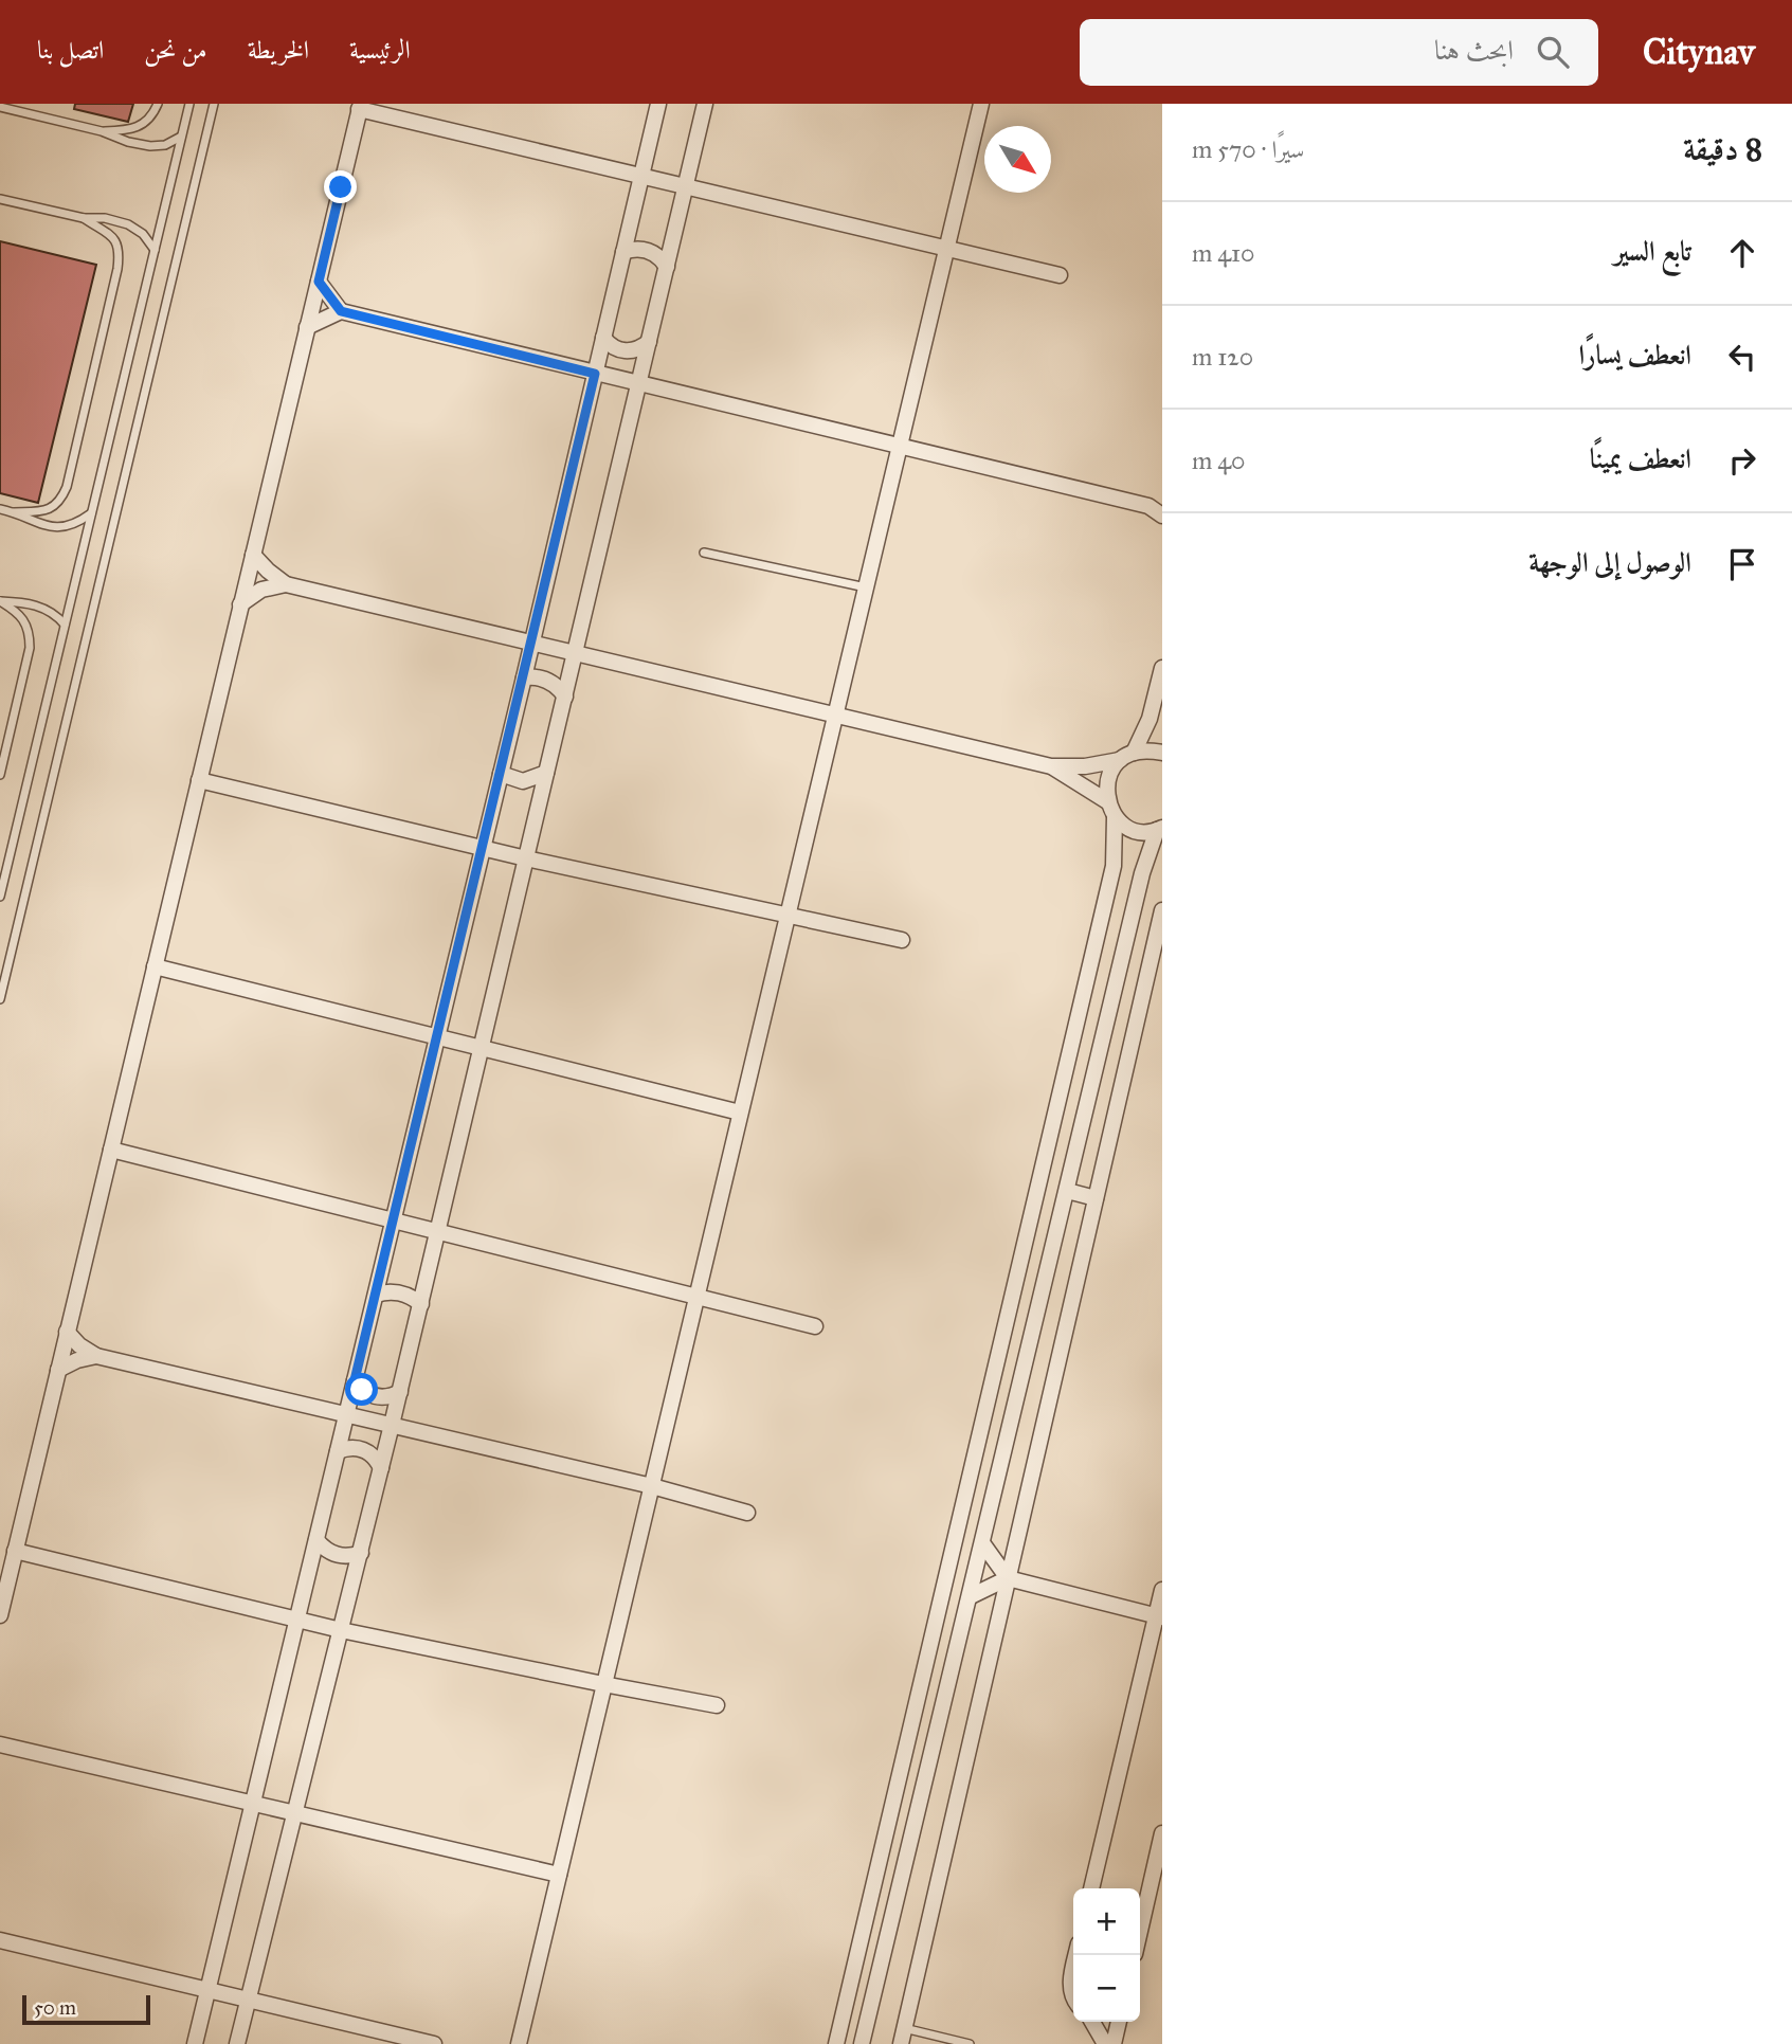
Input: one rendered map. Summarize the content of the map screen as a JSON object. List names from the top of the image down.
{
  "scale_bar": "50 m",
  "north": "bottom right",
  "page": {
    "header": "Citynav",
    "search": "ابحث هنا",
    "nav": [
      "الرئيسية",
      "الخريطة",
      "من نحن",
      "اتصل بنا"
    ],
    "heading": ["8 دقيقة", "سيرًا · 570 m"],
    "list": [
      ["تابع السير", "410 m"],
      ["انعطف يسارًا", "120 m"],
      ["انعطف يمينًا", "40 m"],
      "الوصول إلى الوجهة"
    ],
    "map_buttons": ["+", "−"],
    "scale": "50 m"
  }
}
